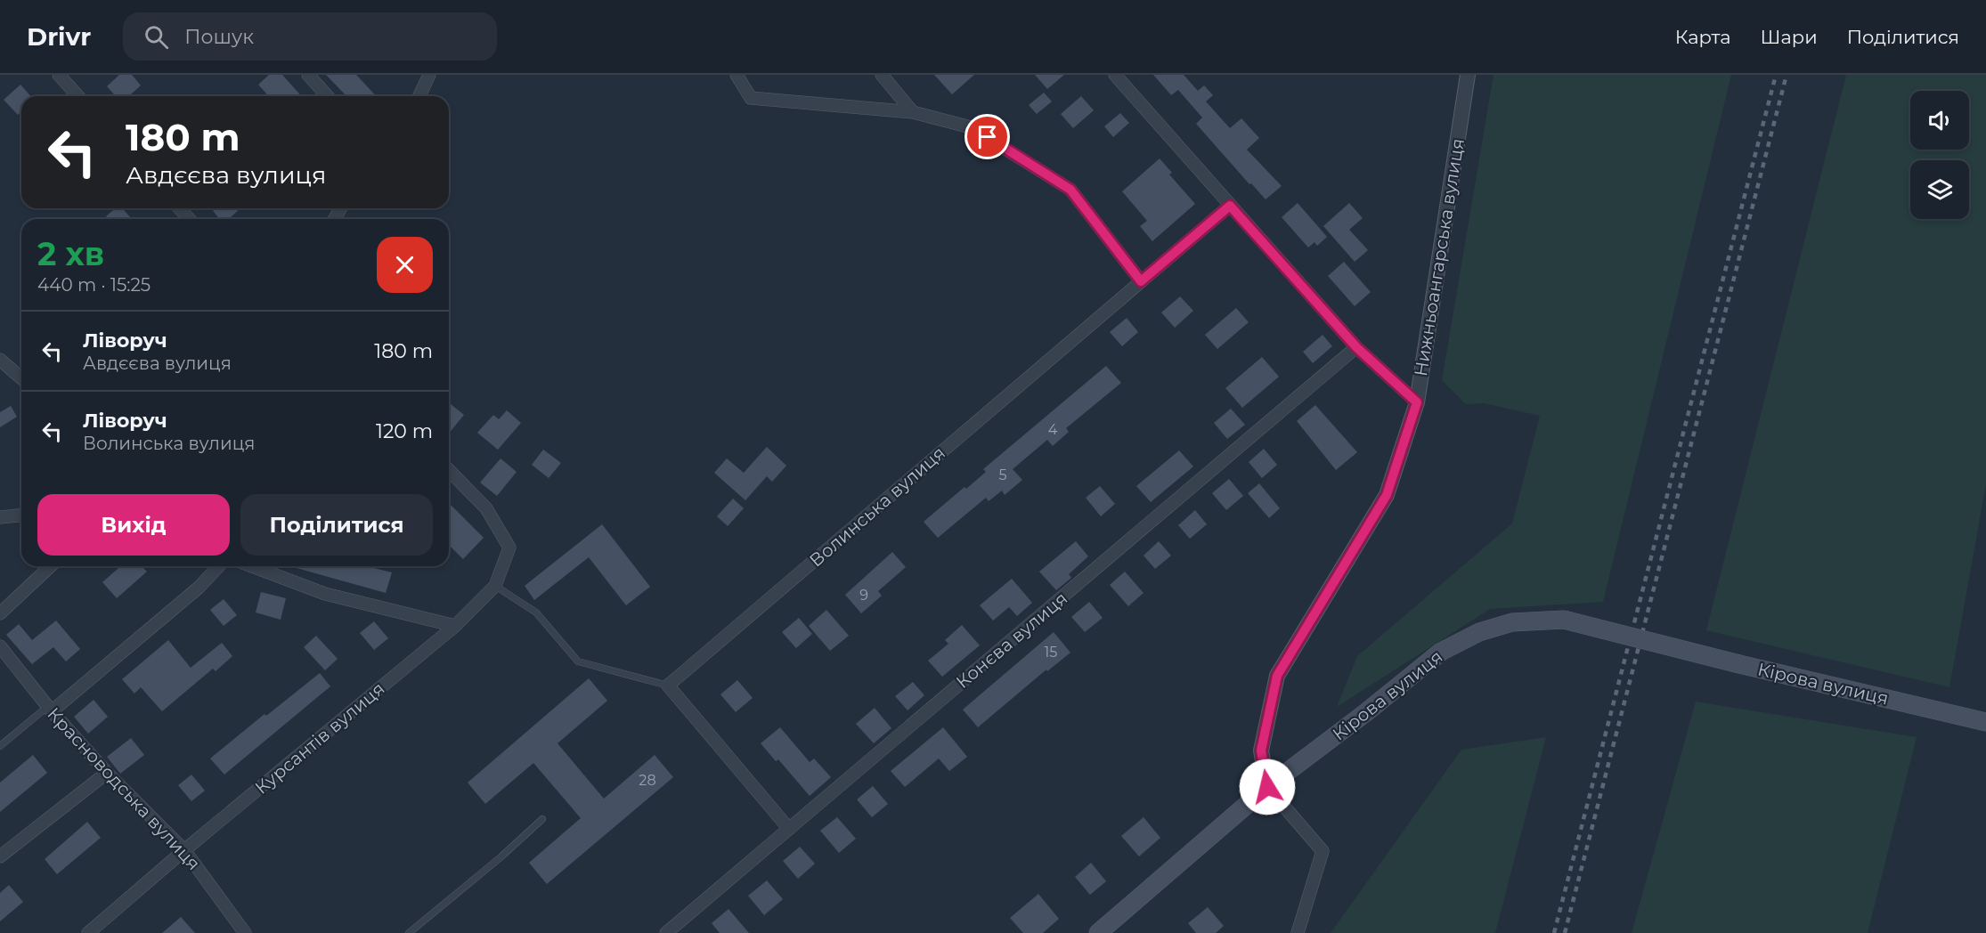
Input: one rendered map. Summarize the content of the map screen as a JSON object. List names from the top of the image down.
{
  "streets": {
    "main road": ["Кірова вулиця"],
    "street": [
      "Нижньоангарська вулиця",
      "Волинська вулиця",
      "Конєва вулиця",
      "Курсантів вулиця",
      "Красноводська вулиця"
    ]
  },
  "crossings": [
    ["Нижньоангарська вулиця", "Кірова вулиця"],
    ["Курсантів вулиця", "Красноводська вулиця"]
  ],
  "house_numbers": [
    "4",
    "5",
    "9",
    "15",
    "28"
  ],
  "page": {
    "header": "Drivr",
    "search": "Пошук",
    "nav": ["Карта", "Шари", "Поділитися"],
    "turn": ["180 m", "Авдєєва вулиця"],
    "heading": ["2 хв", "440 m · 15:25"],
    "list": [
      {
        "name": "Ліворуч",
        "note": "Авдєєва вулиця",
        "value": "180 m"
      },
      {
        "name": "Ліворуч",
        "note": "Волинська вулиця",
        "value": "120 m"
      }
    ],
    "buttons": ["Вихід", "Поділитися"]
  }
}
